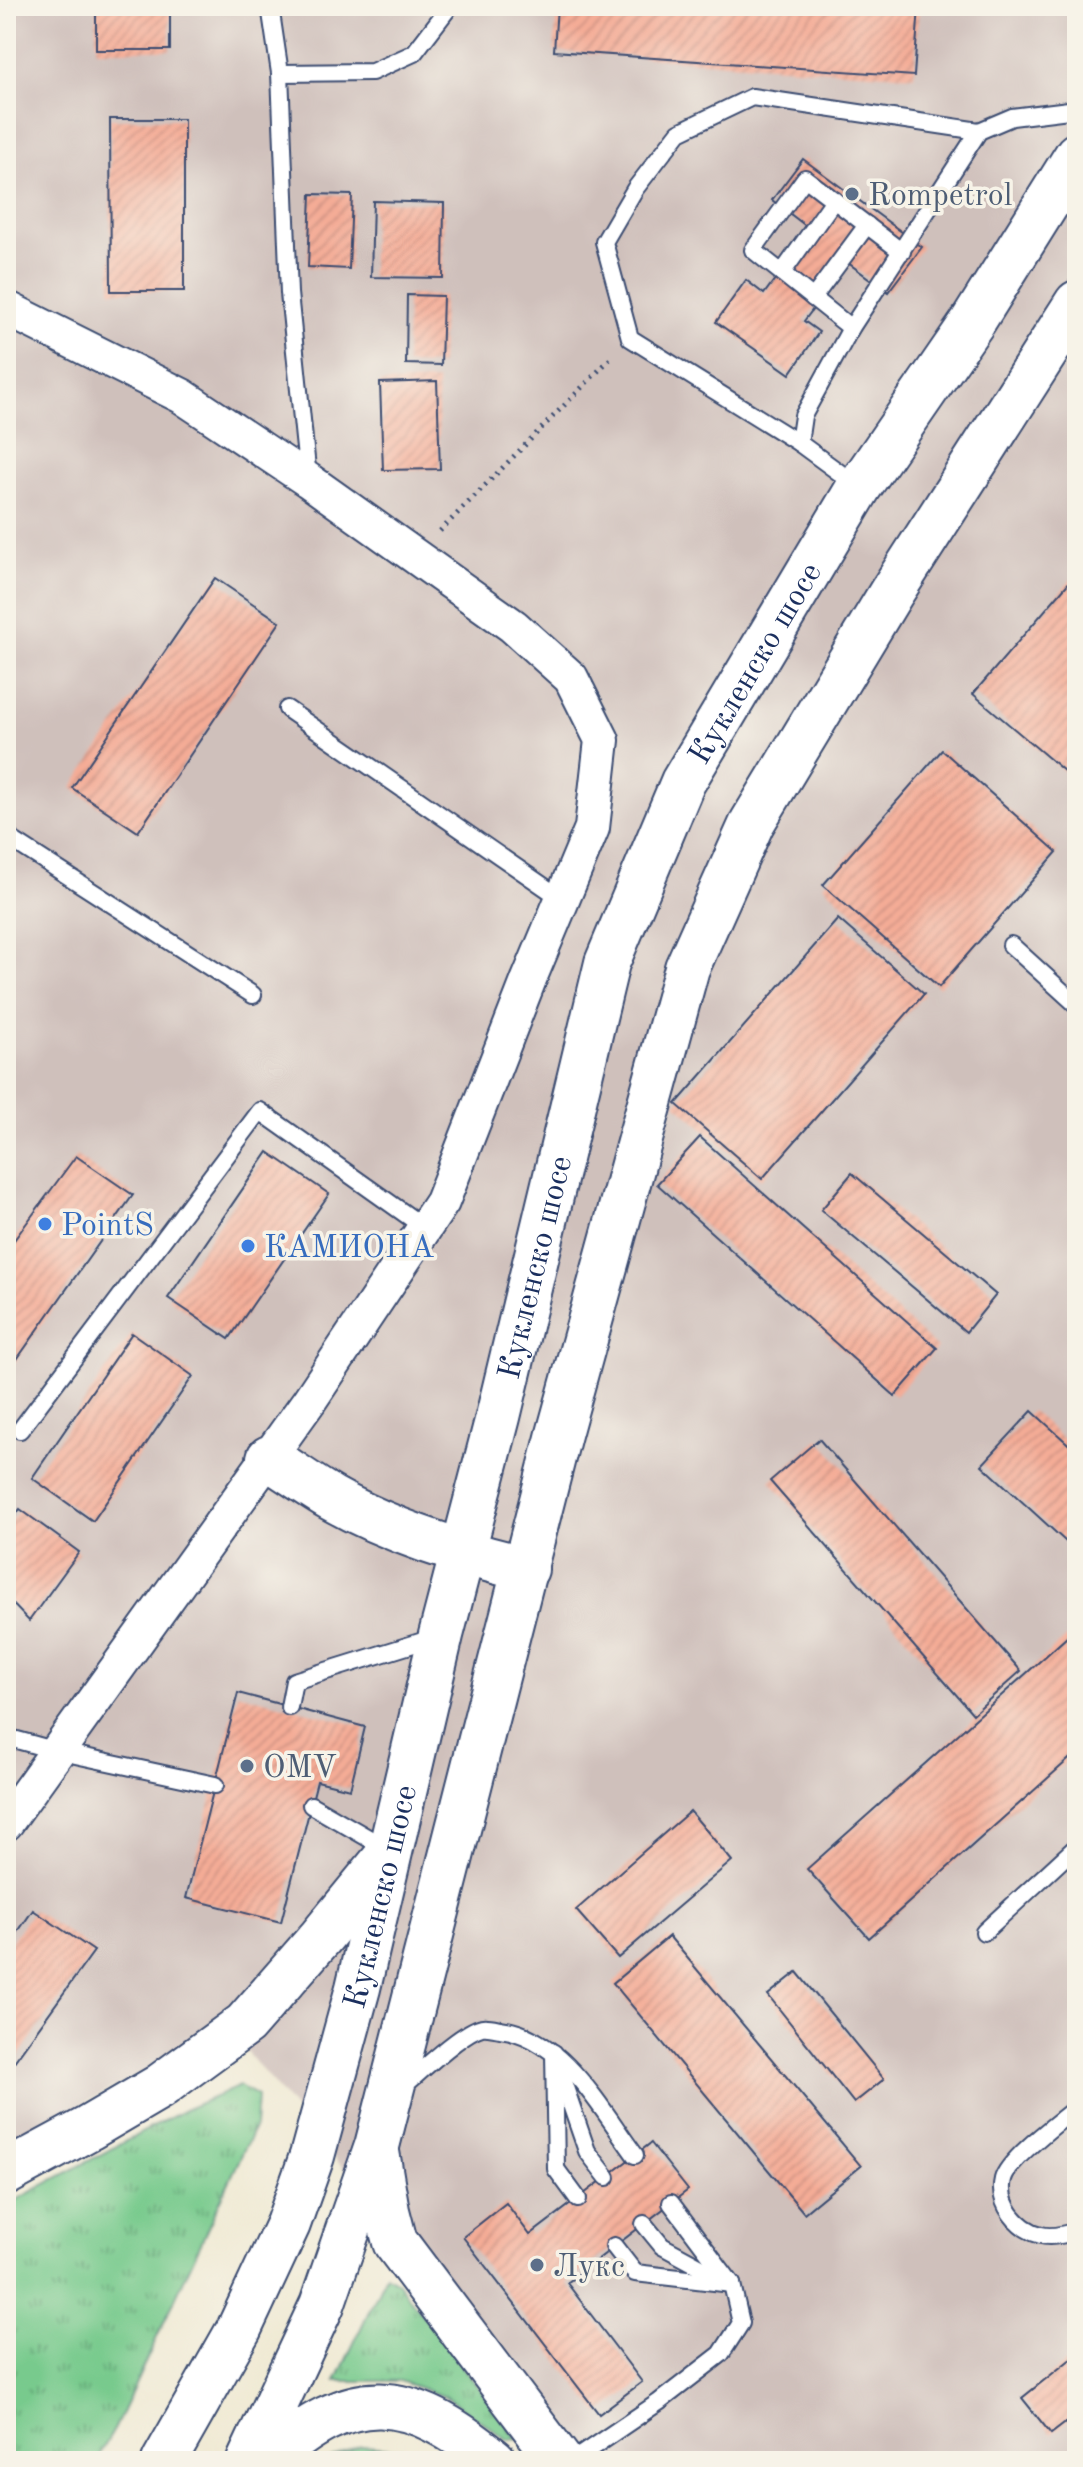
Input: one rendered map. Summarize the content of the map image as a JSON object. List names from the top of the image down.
{
  "streets": {
    "main road": ["Кукленско шосе"]
  },
  "places": [
    "Rompetrol",
    "PointS",
    "КАМИОНА",
    "OMV",
    "Лукс"
  ]
}
